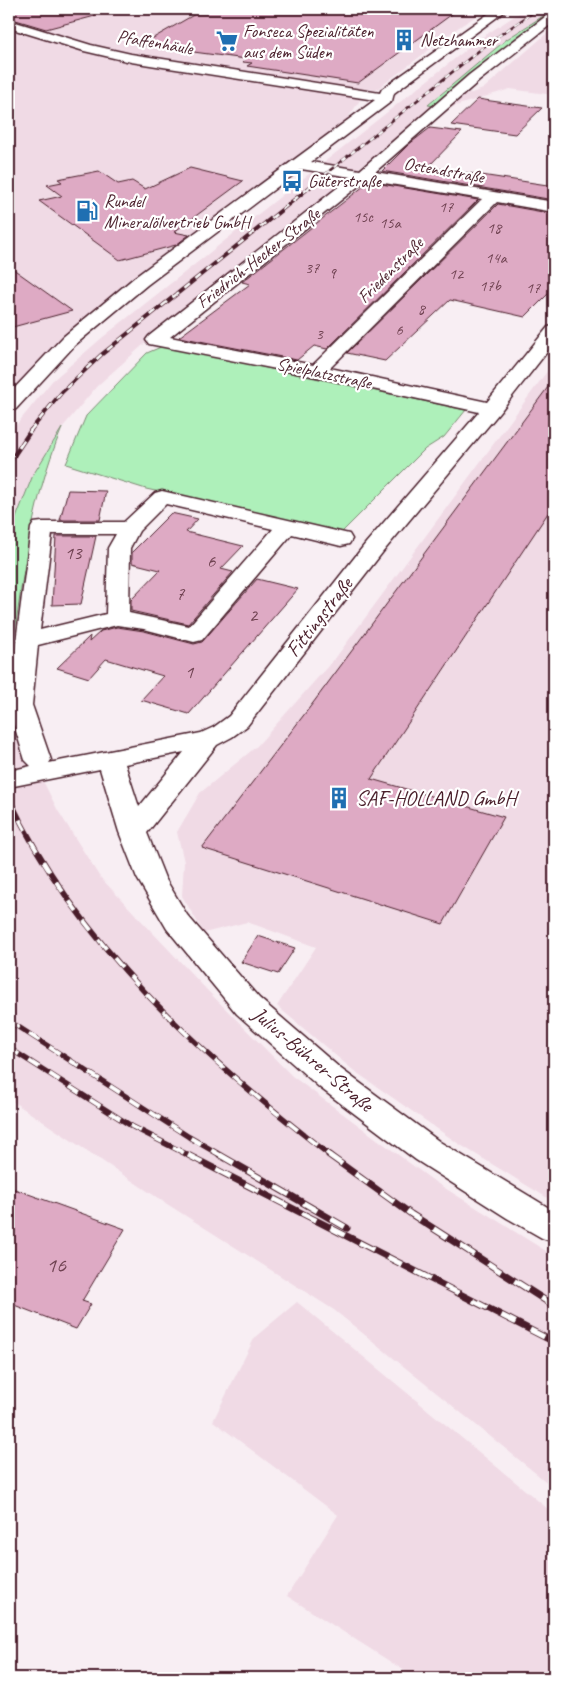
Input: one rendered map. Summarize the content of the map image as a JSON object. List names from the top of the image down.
{
  "streets": {
    "street": [
      "Pfaffenhäule",
      "Ostendstraße",
      "Friedrich-Hecker-Straße",
      "Friedenstraße",
      "Spielplatzstraße",
      "Fittingstraße",
      "Julius-Bührer-Straße"
    ]
  },
  "crossings": [
    ["Ostendstraße", "Friedrich-Hecker-Straße"],
    ["Ostendstraße", "Friedenstraße"],
    ["Friedrich-Hecker-Straße", "Spielplatzstraße"],
    ["Friedenstraße", "Spielplatzstraße"],
    ["Spielplatzstraße", "Fittingstraße"],
    ["Fittingstraße", "Julius-Bührer-Straße"]
  ],
  "places": {
    "building": ["Netzhammer", "SAF-HOLLAND GmbH"],
    "supermarket": ["Fonseca Spezialitäten aus dem Süden"],
    "bus stop": ["Güterstraße"],
    "fuel station": ["Rundel Mineralölvertrieb GmbH"]
  },
  "house_numbers": [
    "17",
    "15c",
    "15a",
    "18",
    "14a",
    "37",
    "9",
    "12",
    "17b",
    "17",
    "8",
    "6",
    "3",
    "13",
    "6",
    "7",
    "2",
    "1",
    "16"
  ]
}
